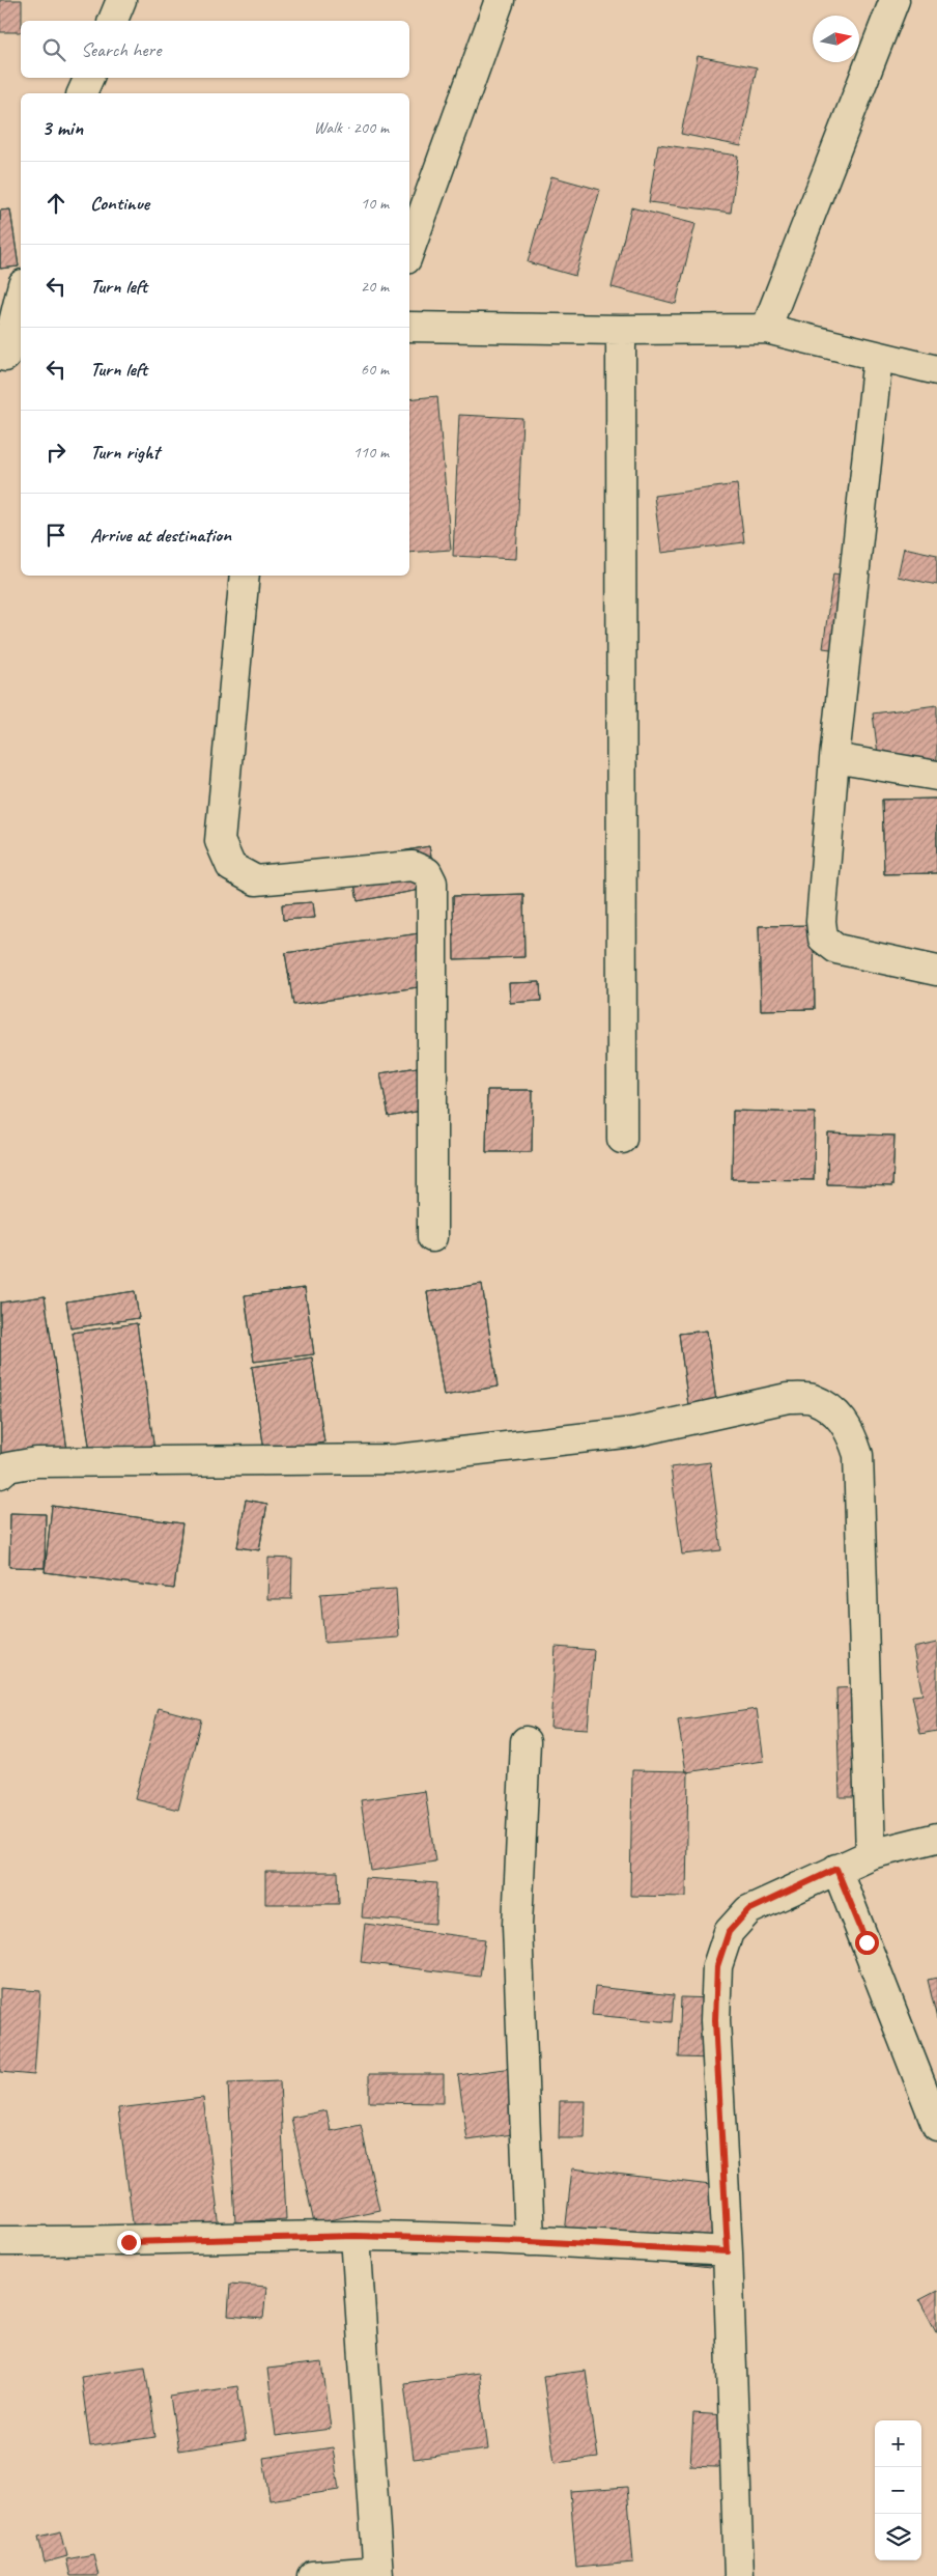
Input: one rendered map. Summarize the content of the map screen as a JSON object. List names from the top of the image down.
{
  "north": "right",
  "page": {
    "search": "Search here",
    "heading": ["3 min", "Walk · 200 m"],
    "list": [
      ["Continue", "10 m"],
      ["Turn left", "20 m"],
      ["Turn left", "60 m"],
      ["Turn right", "110 m"],
      "Arrive at destination"
    ],
    "map_buttons": ["+", "−"]
  }
}
